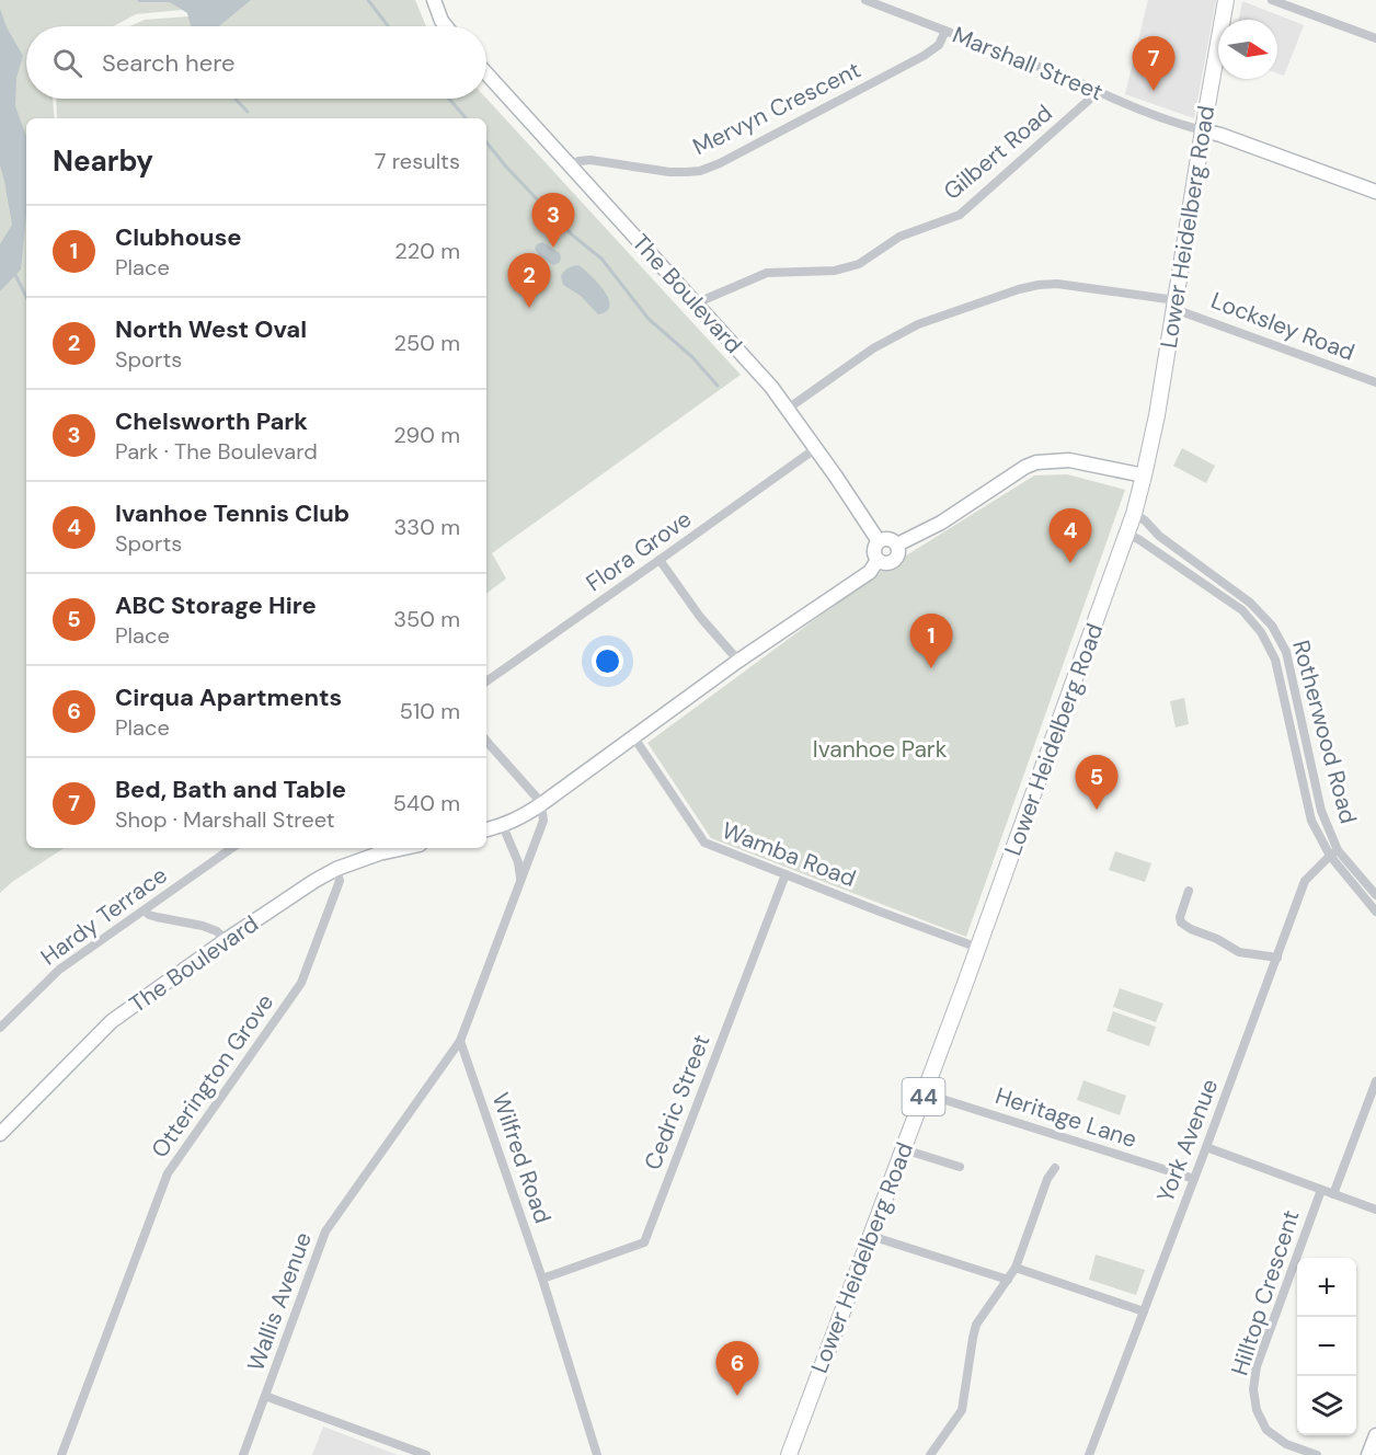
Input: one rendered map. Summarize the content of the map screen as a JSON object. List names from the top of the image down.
{
  "streets": {
    "main road": ["Lower Heidelberg Road", "44"],
    "street": [
      "Marshall Street",
      "Mervyn Crescent",
      "Gilbert Road",
      "The Boulevard",
      "Locksley Road",
      "Flora Grove",
      "Rotherwood Road",
      "Wamba Road",
      "Hardy Terrace",
      "Otterington Grove",
      "Cedric Street",
      "Heritage Lane",
      "York Avenue",
      "Wilfred Road",
      "Hilltop Crescent",
      "Wallis Avenue"
    ]
  },
  "crossings": [
    ["Marshall Street", "Mervyn Crescent"],
    ["Marshall Street", "Gilbert Road"],
    ["Marshall Street", "Lower Heidelberg Road"],
    ["Mervyn Crescent", "The Boulevard"],
    ["Gilbert Road", "The Boulevard"],
    ["Lower Heidelberg Road", "Locksley Road"],
    ["Lower Heidelberg Road", "Rotherwood Road"],
    ["Lower Heidelberg Road", "Wamba Road"],
    ["Lower Heidelberg Road", "Heritage Lane"],
    ["The Boulevard", "Locksley Road"],
    ["The Boulevard", "Flora Grove"],
    ["The Boulevard", "Otterington Grove"],
    ["Rotherwood Road", "York Avenue"],
    ["Wamba Road", "Cedric Street"],
    ["Cedric Street", "Wilfred Road"],
    ["Heritage Lane", "York Avenue"],
    ["Wilfred Road", "Wallis Avenue"]
  ],
  "parks": ["Ivanhoe Park"],
  "north": "right",
  "page": {
    "search": "Search here",
    "pins": [
      "7",
      "3",
      "2",
      "4",
      "1",
      "5",
      "6"
    ],
    "heading": ["Nearby", "7 results"],
    "list": [
      {
        "mark": "1",
        "name": "Clubhouse",
        "note": "Place",
        "value": "220 m"
      },
      {
        "mark": "2",
        "name": "North West Oval",
        "note": "Sports",
        "value": "250 m"
      },
      {
        "mark": "3",
        "name": "Chelsworth Park",
        "note": "Park · The Boulevard",
        "value": "290 m"
      },
      {
        "mark": "4",
        "name": "Ivanhoe Tennis Club",
        "note": "Sports",
        "value": "330 m"
      },
      {
        "mark": "5",
        "name": "ABC Storage Hire",
        "note": "Place",
        "value": "350 m"
      },
      {
        "mark": "6",
        "name": "Cirqua Apartments",
        "note": "Place",
        "value": "510 m"
      },
      {
        "mark": "7",
        "name": "Bed, Bath and Table",
        "note": "Shop · Marshall Street",
        "value": "540 m"
      }
    ],
    "map_buttons": ["+", "−"]
  }
}
